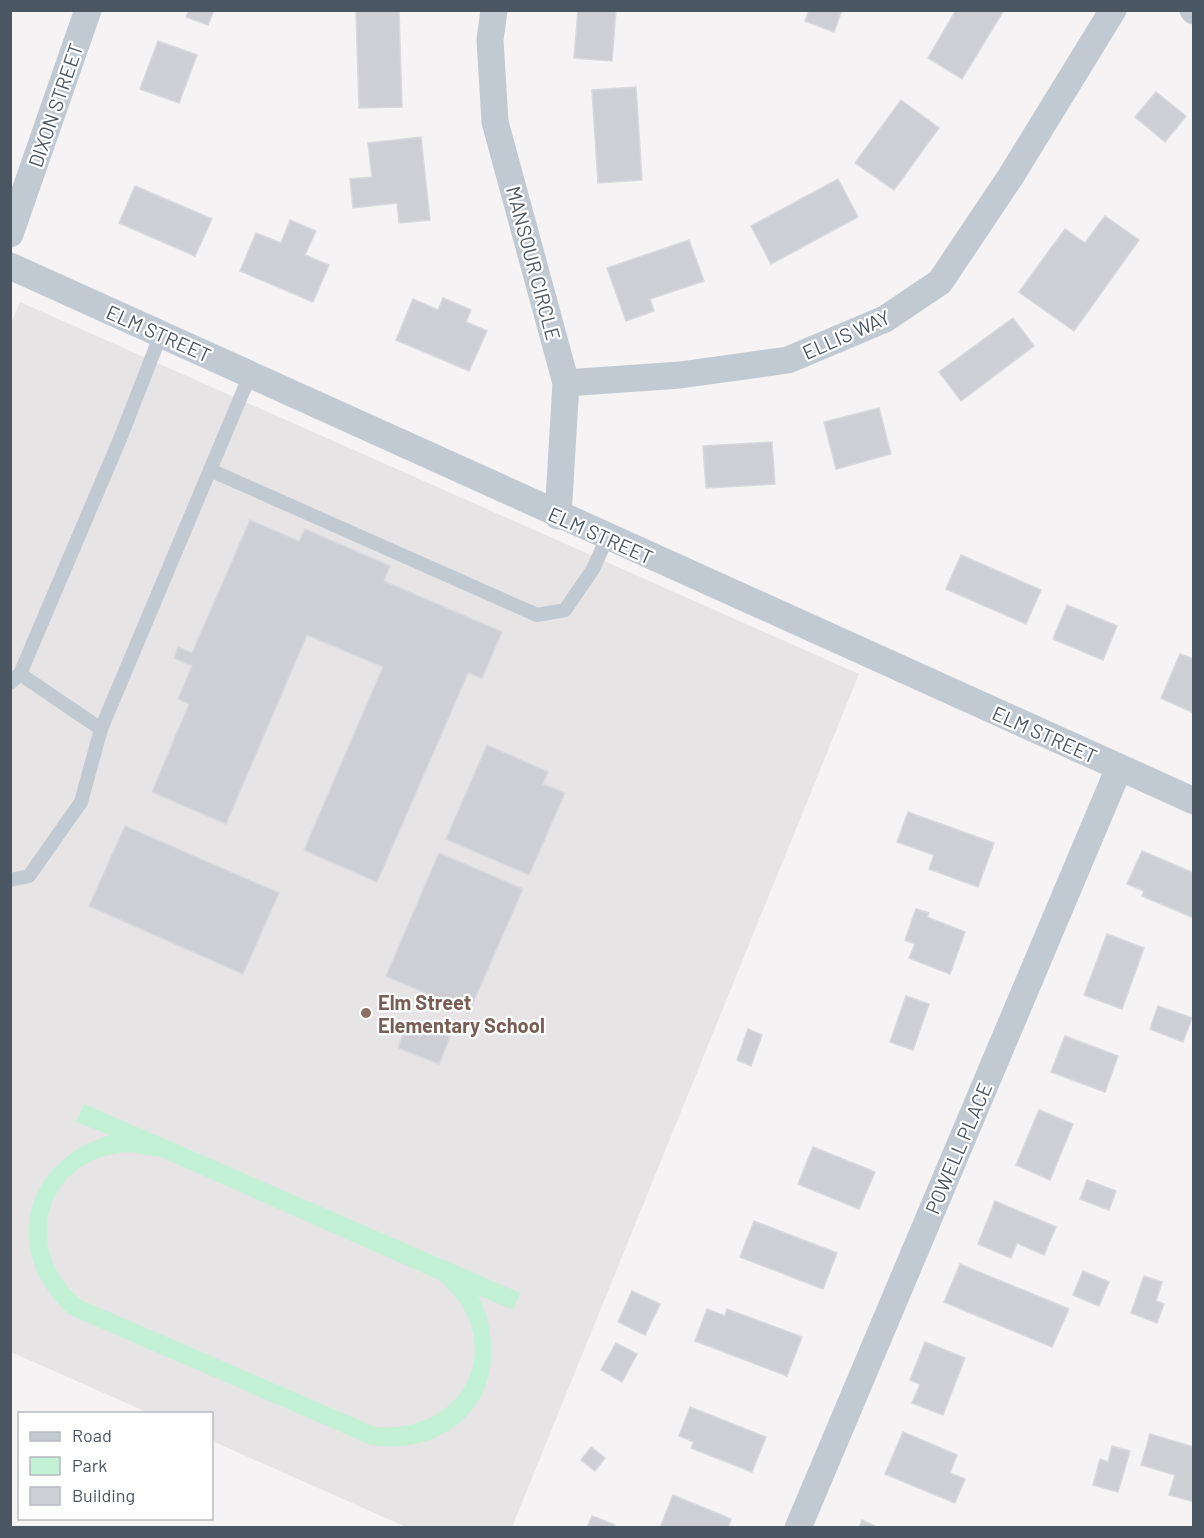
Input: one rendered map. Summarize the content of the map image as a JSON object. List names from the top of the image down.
{
  "streets": {
    "street": [
      "DIXON STREET",
      "MANSOUR CIRCLE",
      "ELM STREET",
      "ELLIS WAY",
      "POWELL PLACE"
    ]
  },
  "crossings": [
    ["MANSOUR CIRCLE", "ELM STREET"],
    ["MANSOUR CIRCLE", "ELLIS WAY"],
    ["ELM STREET", "POWELL PLACE"]
  ],
  "places": ["Elm Street Elementary School"],
  "legend": ["Road", "Park", "Building"]
}
